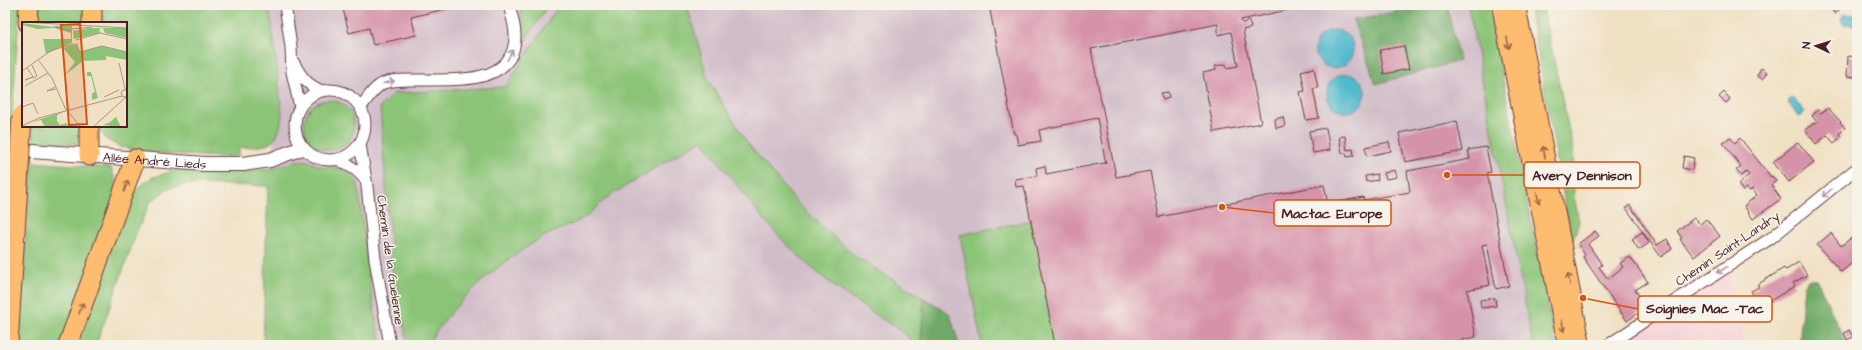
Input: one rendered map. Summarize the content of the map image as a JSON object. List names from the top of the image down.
{
  "streets": {
    "street": ["Allée André Lieds", "Chemin Saint-Landry", "Chemin de la Guelenne"]
  },
  "crossings": [
    ["Allée André Lieds", "Chemin de la Guelenne"]
  ],
  "one_way": ["Chemin Saint-Landry"],
  "places": ["Avery Dennison", "Mactac Europe", "Soignies Mac -Tac"],
  "north": "left"
}
